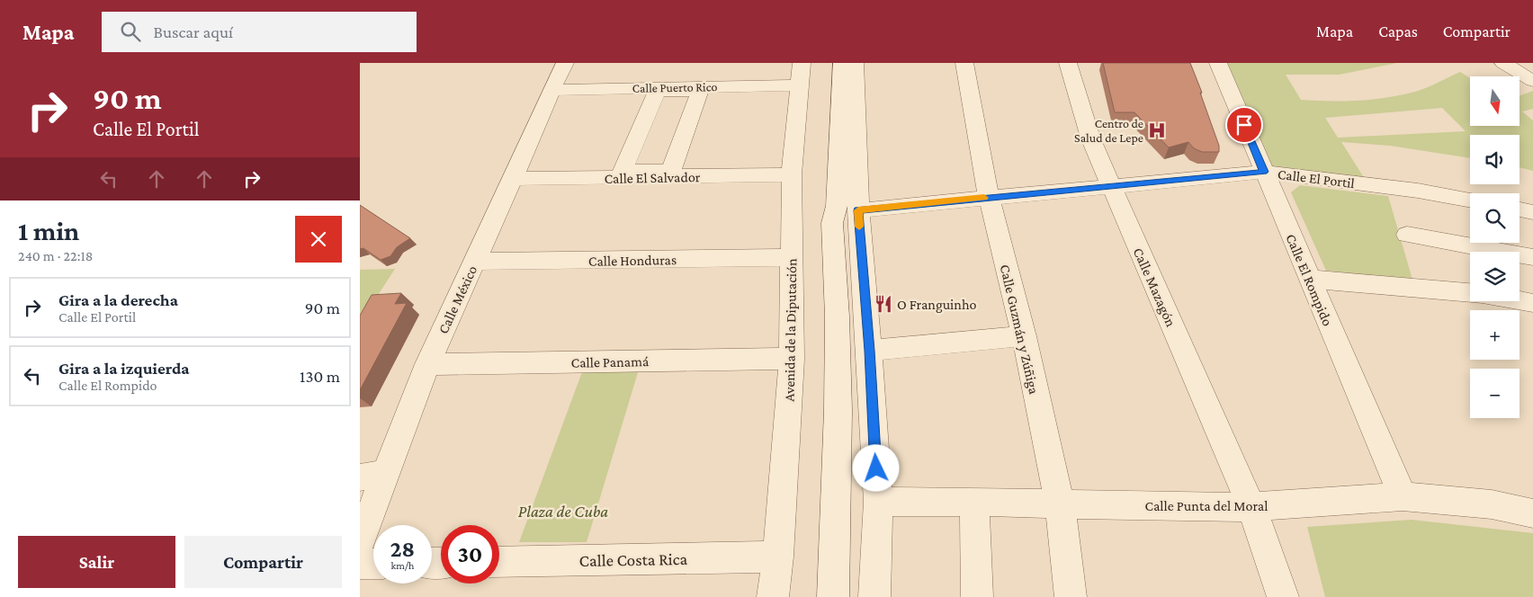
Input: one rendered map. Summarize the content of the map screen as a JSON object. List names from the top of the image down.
{
  "streets": {
    "street": [
      "Calle Puerto Rico",
      "Calle El Salvador",
      "Calle El Portil",
      "Calle Honduras",
      "Calle El Rompido",
      "Calle Mazagón",
      "Calle México",
      "Calle Guzmán y Zúñiga",
      "Avenida de la Diputación",
      "Calle Panamá",
      "Calle Punta del Moral",
      "Calle Costa Rica"
    ]
  },
  "crossings": [
    ["Calle Puerto Rico", "Calle México"],
    ["Calle Puerto Rico", "Avenida de la Diputación"],
    ["Calle El Salvador", "Calle México"],
    ["Calle El Salvador", "Avenida de la Diputación"],
    ["Calle El Portil", "Calle El Rompido"],
    ["Calle El Portil", "Calle Mazagón"],
    ["Calle El Portil", "Calle Guzmán y Zúñiga"],
    ["Calle Honduras", "Calle México"],
    ["Calle Honduras", "Avenida de la Diputación"],
    ["Calle El Rompido", "Calle Punta del Moral"],
    ["Calle Mazagón", "Calle Punta del Moral"],
    ["Calle México", "Calle Panamá"],
    ["Calle Guzmán y Zúñiga", "Calle Punta del Moral"],
    ["Avenida de la Diputación", "Calle Panamá"],
    ["Avenida de la Diputación", "Calle Costa Rica"]
  ],
  "parks": ["Plaza de Cuba"],
  "places": {
    "hospital": ["Centro de Salud de Lepe"],
    "restaurant": ["O Franguinho"]
  },
  "north": "bottom",
  "page": {
    "header": "Mapa",
    "search": "Buscar aquí",
    "nav": ["Mapa", "Capas", "Compartir"],
    "turn": ["90 m", "Calle El Portil"],
    "map_buttons": ["+", "−"],
    "heading": ["1 min", "240 m · 22:18"],
    "list": [
      {
        "name": "Gira a la derecha",
        "note": "Calle El Portil",
        "value": "90 m"
      },
      {
        "name": "Gira a la izquierda",
        "note": "Calle El Rompido",
        "value": "130 m"
      }
    ],
    "speed": "28 km/h",
    "limit": "30",
    "buttons": ["Salir", "Compartir"]
  }
}
